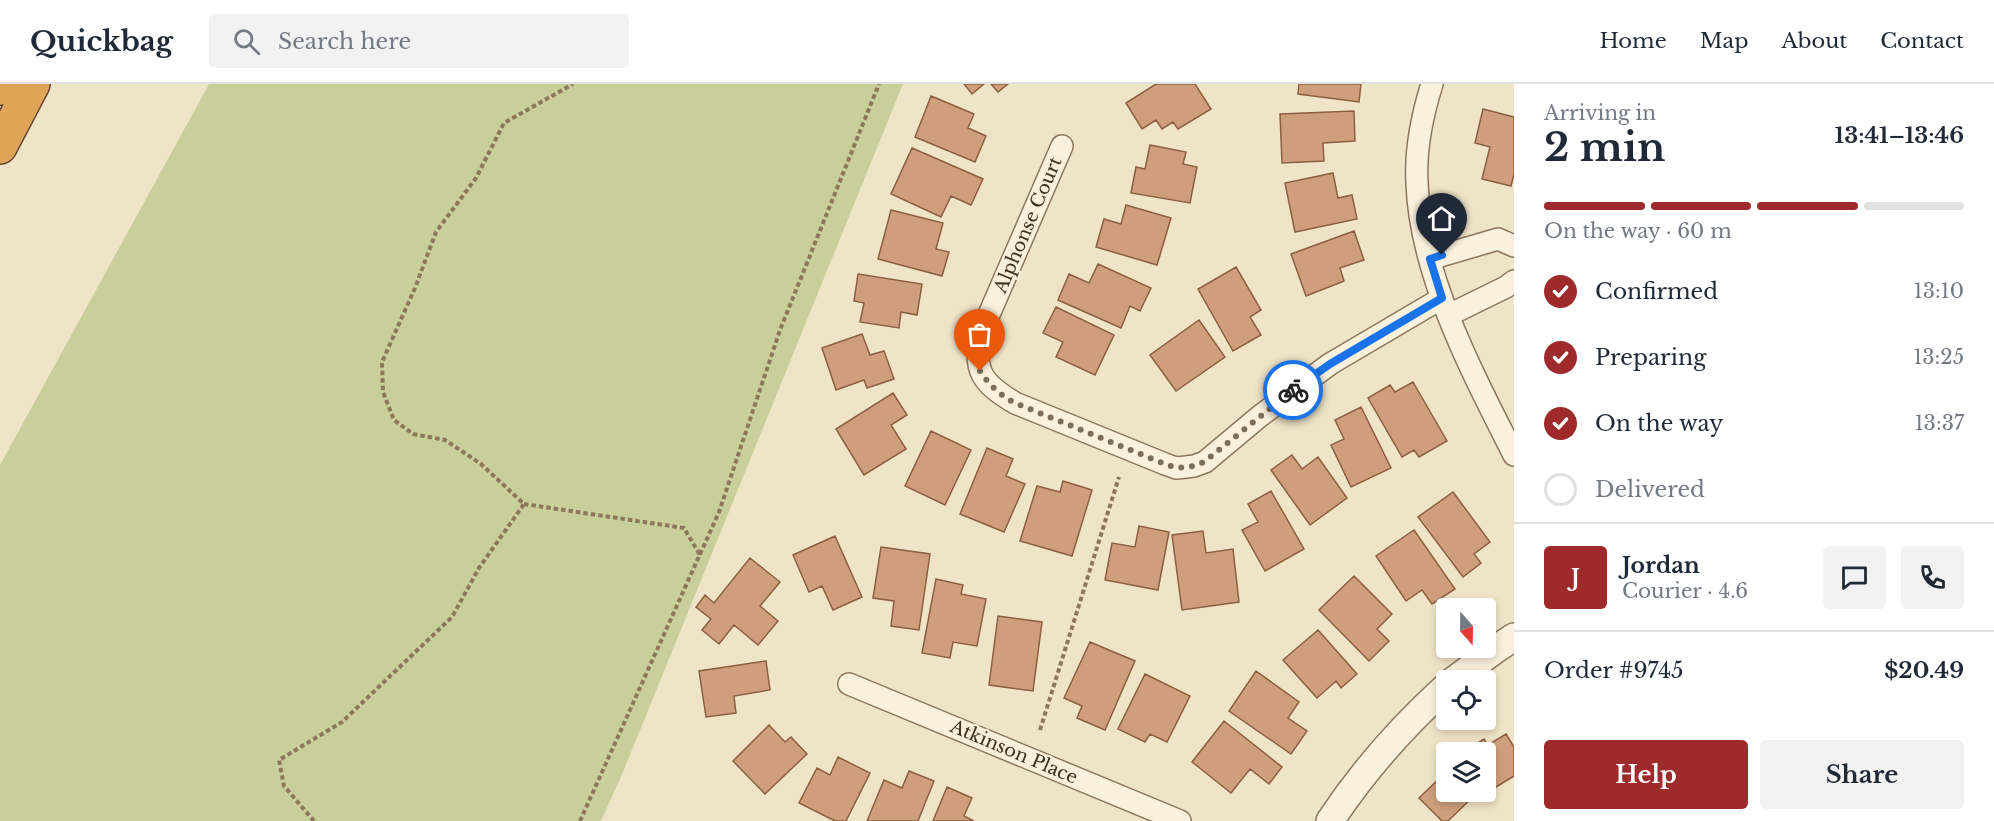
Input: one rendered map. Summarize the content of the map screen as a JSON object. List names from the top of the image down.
{
  "streets": {
    "street": ["Alphonse Court", "Atkinson Place"]
  },
  "north": "bottom",
  "page": {
    "header": "Quickbag",
    "search": "Search here",
    "nav": [
      "Home",
      "Map",
      "About",
      "Contact"
    ],
    "heading": ["2 min", "Arriving in", "13:41–13:46"],
    "panel": [
      "Jordan",
      "Courier · 4.6",
      "Order #9745",
      "$20.49"
    ],
    "bar": "On the way · 60 m",
    "list": [
      ["Confirmed", "13:10"],
      ["Preparing", "13:25"],
      ["On the way", "13:37"],
      "Delivered"
    ],
    "round": "J",
    "buttons": ["Help", "Share"]
  }
}
